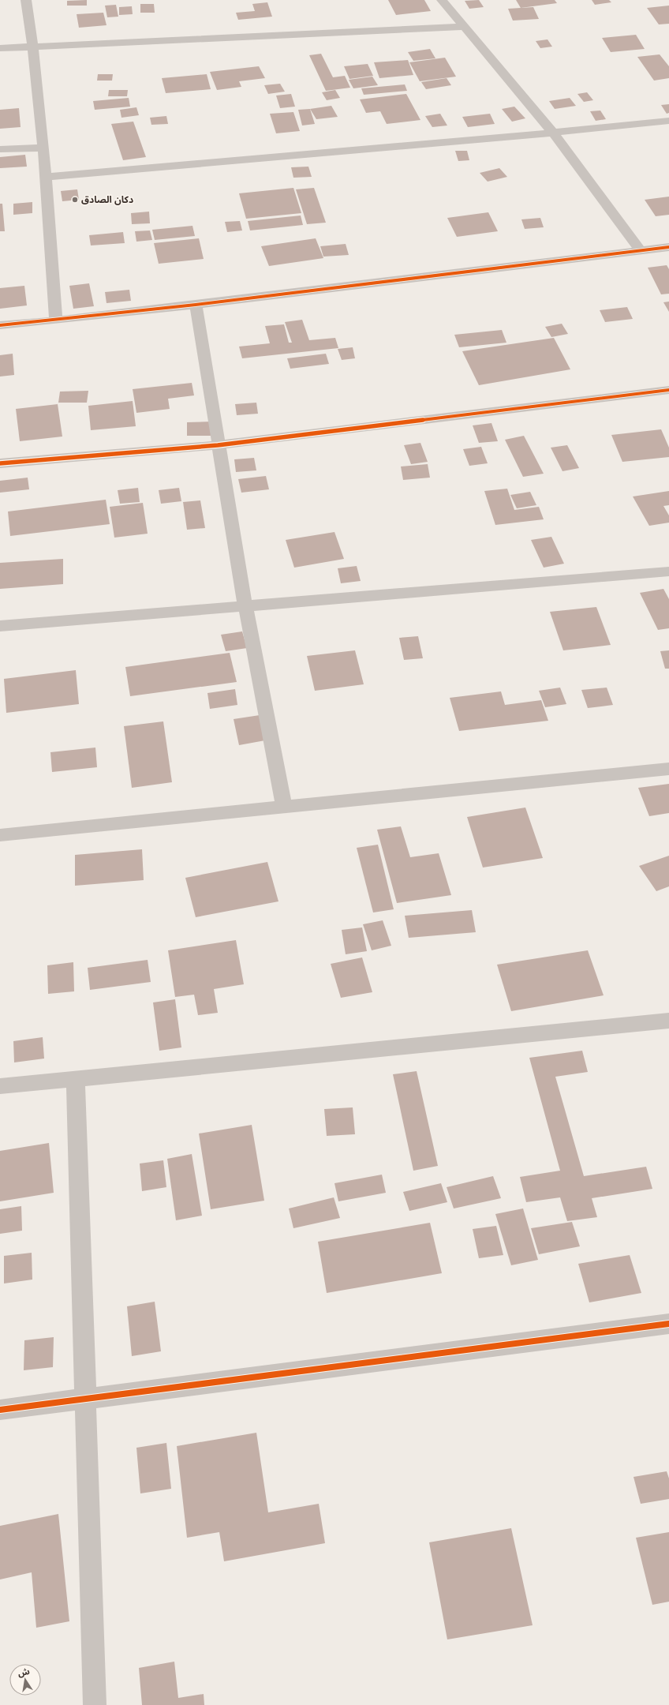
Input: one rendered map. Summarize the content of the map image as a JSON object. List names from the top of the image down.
{
  "places": ["دكان الصادق"],
  "north": "top"
}
